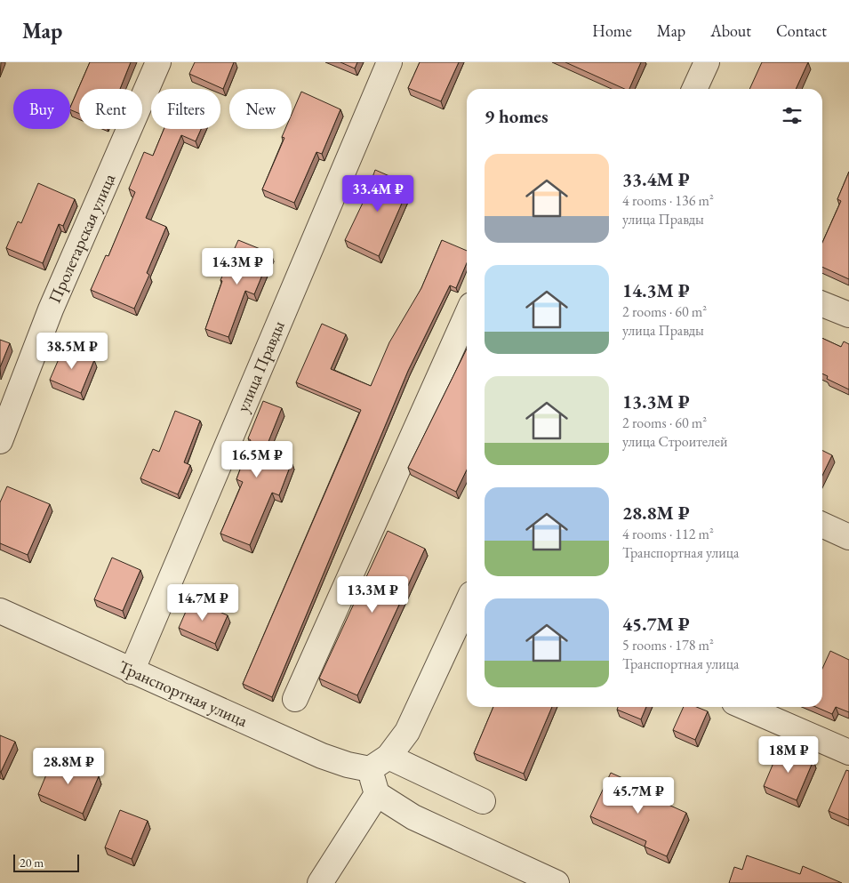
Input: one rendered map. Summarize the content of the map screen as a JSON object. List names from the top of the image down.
{
  "streets": {
    "street": ["Пролетарская улица", "улица Правды", "Транспортная улица"]
  },
  "crossings": [
    ["улица Правды", "Транспортная улица"]
  ],
  "scale_bar": "20 m",
  "page": {
    "header": "Map",
    "nav": [
      "Home",
      "Map",
      "About",
      "Contact"
    ],
    "chip": [
      "Buy",
      "Rent",
      "Filters",
      "New"
    ],
    "heading": "9 homes",
    "list": [
      {
        "name": "33.4M ₽",
        "note": "4 rooms · 136 m² · улица Правды"
      },
      {
        "name": "14.3M ₽",
        "note": "2 rooms · 60 m² · улица Правды"
      },
      {
        "name": "13.3M ₽",
        "note": "2 rooms · 60 m² · улица Строителей"
      },
      {
        "name": "28.8M ₽",
        "note": "4 rooms · 112 m² · Транспортная улица"
      },
      {
        "name": "45.7M ₽",
        "note": "5 rooms · 178 m² · Транспортная улица"
      }
    ],
    "price": [
      "33.4M ₽",
      "14.3M ₽",
      "38.5M ₽",
      "16.5M ₽",
      "13.3M ₽",
      "14.7M ₽",
      "18M ₽",
      "28.8M ₽",
      "45.7M ₽"
    ],
    "scale": "20 m"
  }
}
